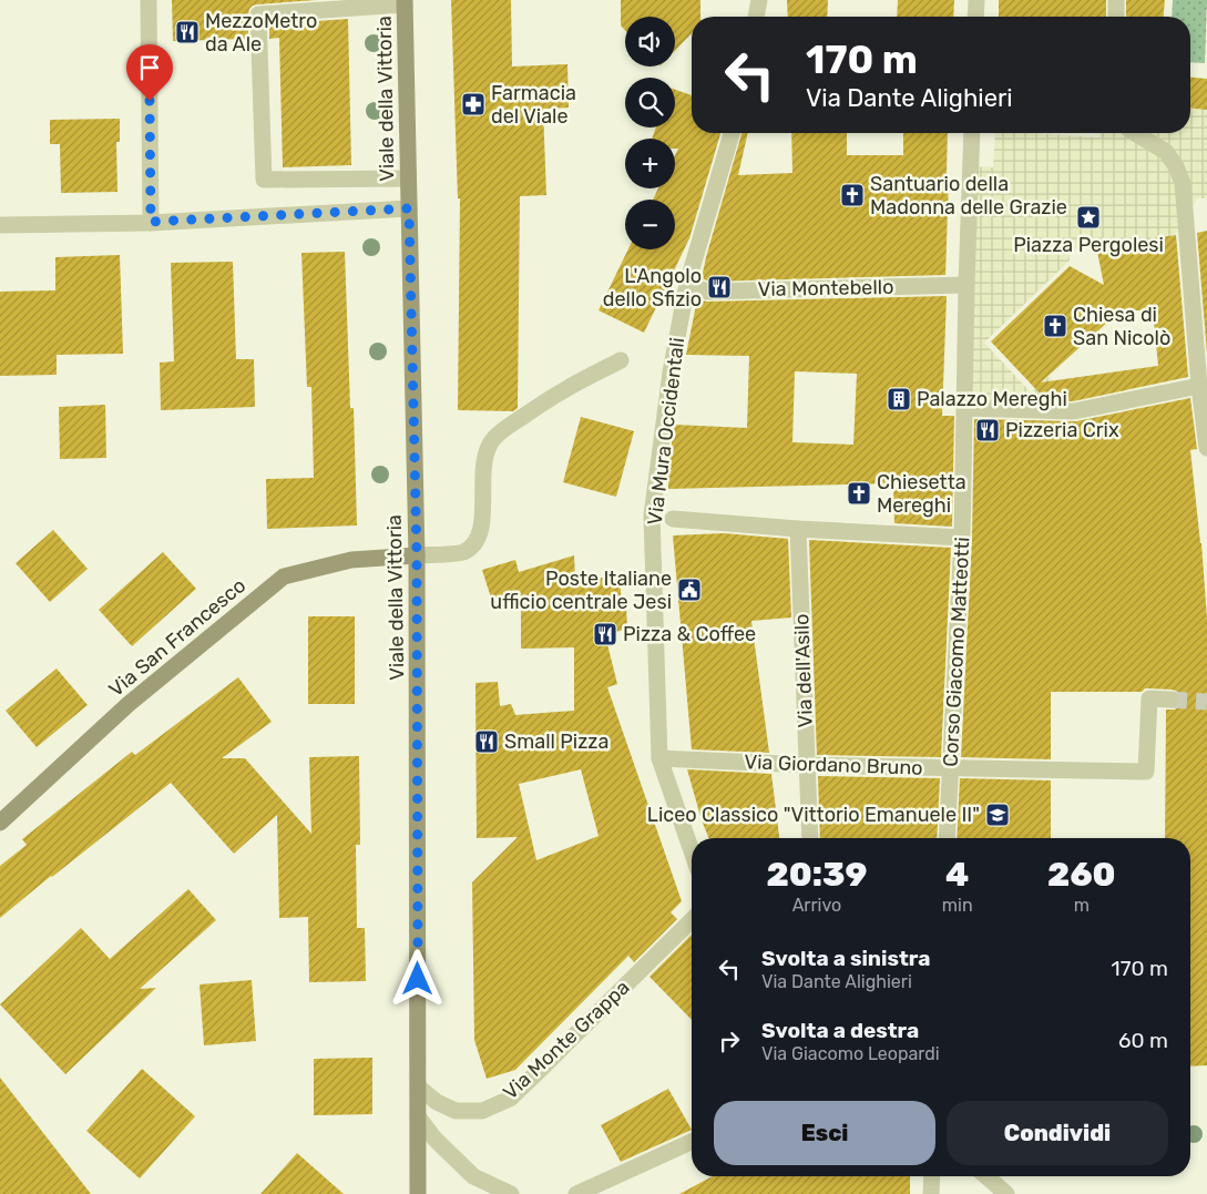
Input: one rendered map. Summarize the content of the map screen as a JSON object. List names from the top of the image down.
{
  "streets": {
    "main road": ["Viale della Vittoria", "Via San Francesco"],
    "street": [
      "Via Montebello",
      "Via Mura Occidentali",
      "Corso Giacomo Matteotti",
      "Via dell'Asilo",
      "Via Giordano Bruno",
      "Via Monte Grappa"
    ]
  },
  "crossings": [
    ["Viale della Vittoria", "Via San Francesco"],
    ["Viale della Vittoria", "Via Monte Grappa"],
    ["Via Montebello", "Via Mura Occidentali"],
    ["Via Montebello", "Corso Giacomo Matteotti"],
    ["Via Mura Occidentali", "Via Giordano Bruno"],
    ["Corso Giacomo Matteotti", "Via Giordano Bruno"],
    ["Via dell'Asilo", "Via Giordano Bruno"]
  ],
  "places": {
    "restaurant": [
      "MezzoMetro da Ale",
      "L'Angolo dello Sfizio",
      "Pizzeria Crix",
      "Pizza & Coffee",
      "Small Pizza"
    ],
    "pharmacy": ["Farmacia del Viale"],
    "church": ["Santuario della Madonna delle Grazie", "Chiesa di San Nicolò", "Chiesetta Mereghi"],
    "place": ["Piazza Pergolesi"],
    "building": ["Palazzo Mereghi"],
    "public building": ["Poste Italiane ufficio centrale Jesi"],
    "school or university": ["Liceo Classico \"Vittorio Emanuele II\""]
  },
  "page": {
    "map_buttons": ["+", "−"],
    "turn": ["170 m", "Via Dante Alighieri"],
    "eta": [
      "20:39",
      "Arrivo",
      "4",
      "min",
      "260",
      "m"
    ],
    "list": [
      {
        "name": "Svolta a sinistra",
        "note": "Via Dante Alighieri",
        "value": "170 m"
      },
      {
        "name": "Svolta a destra",
        "note": "Via Giacomo Leopardi",
        "value": "60 m"
      }
    ],
    "buttons": ["Esci", "Condividi"]
  }
}
